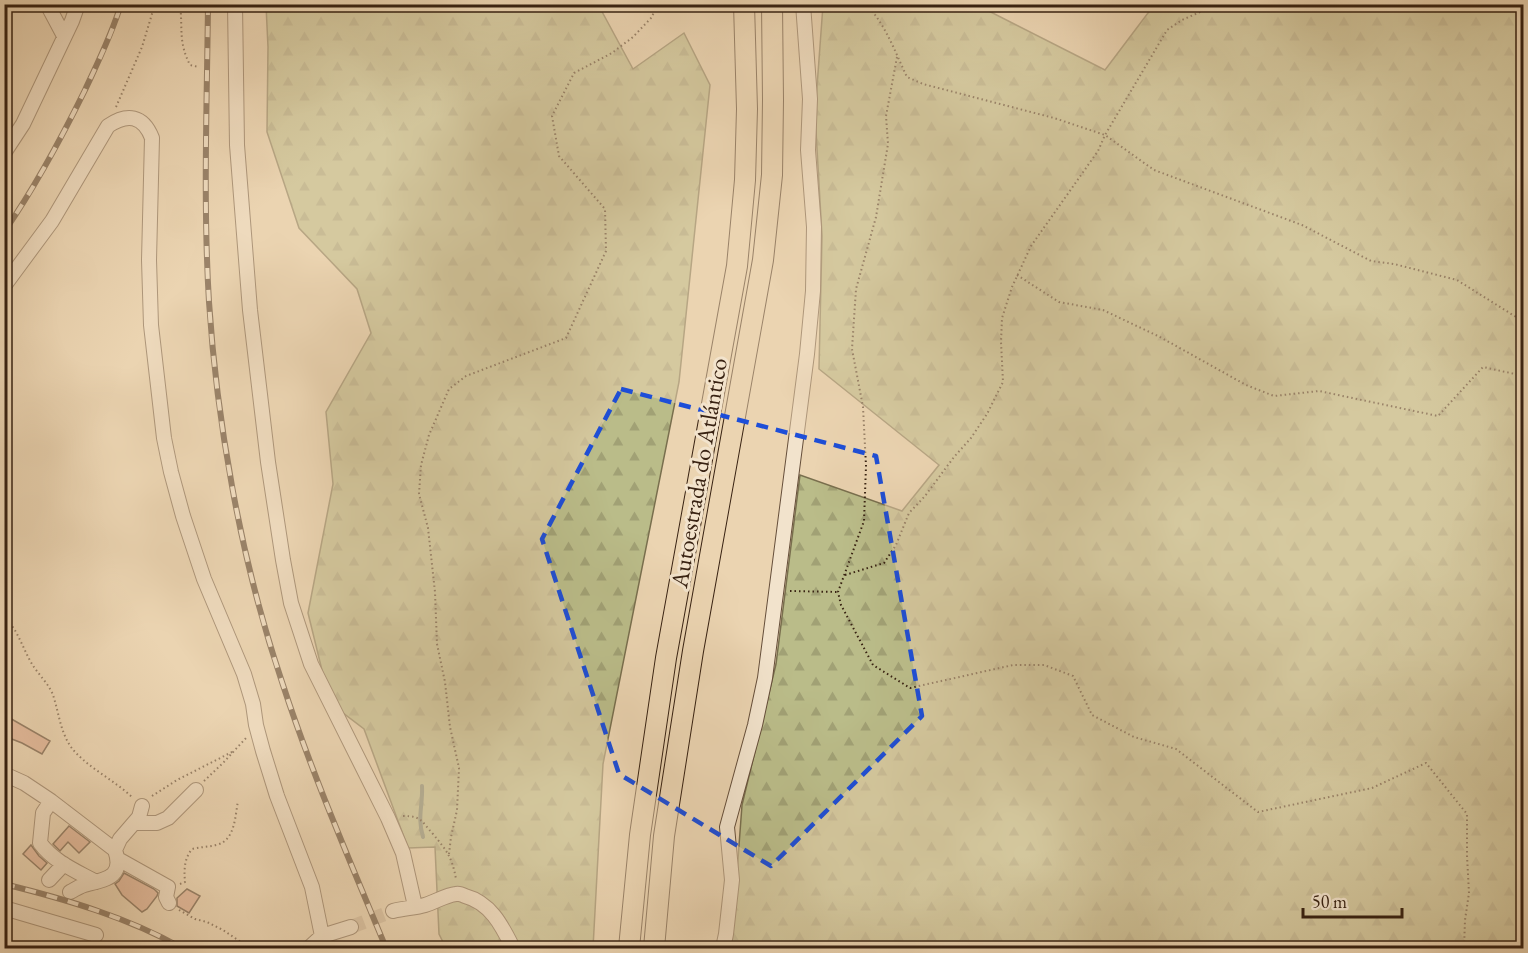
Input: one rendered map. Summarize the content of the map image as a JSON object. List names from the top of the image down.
{
  "streets": {
    "highway": ["Autoestrada do Atlántico"]
  },
  "scale_bar": "50 m"
}
